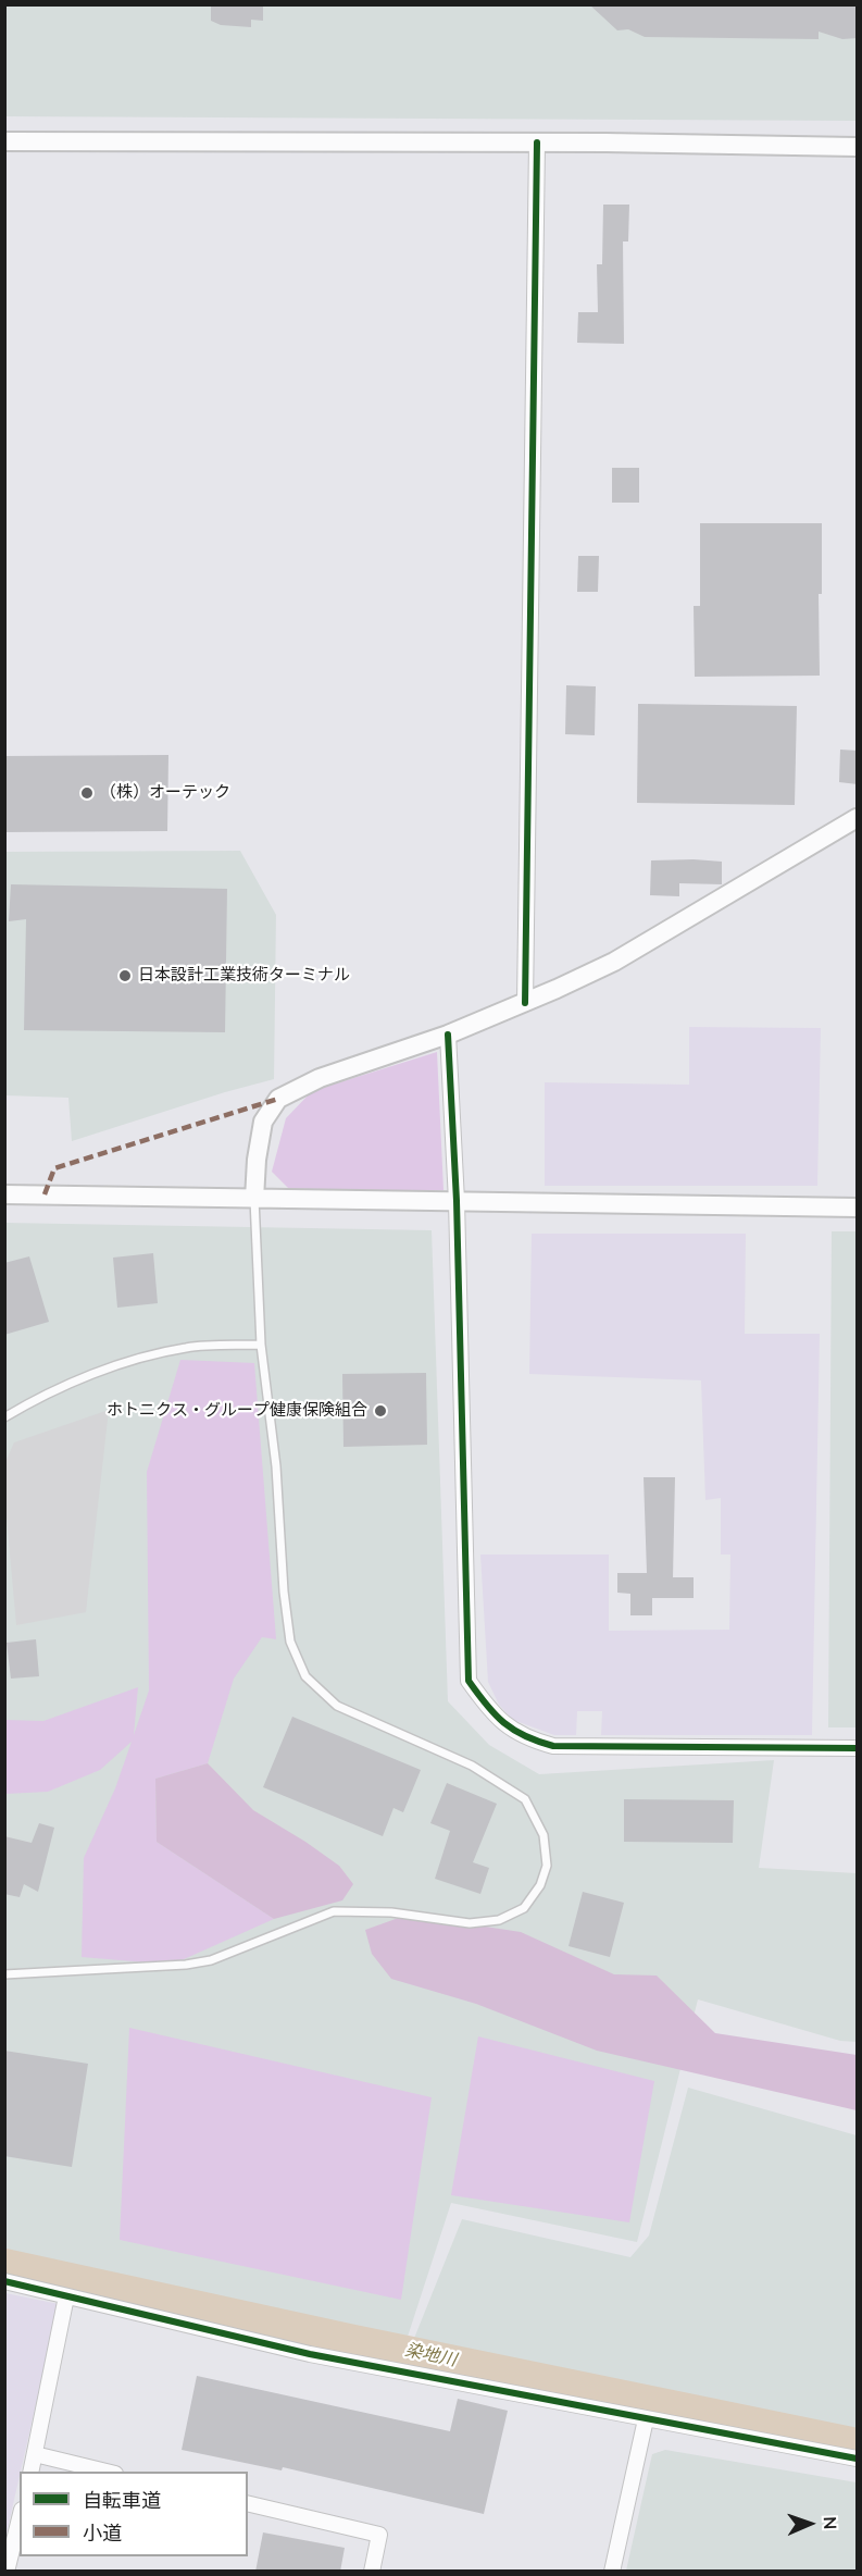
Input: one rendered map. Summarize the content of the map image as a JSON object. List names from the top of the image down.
{
  "water": ["染地川"],
  "places": ["（株）オーテック", "日本設計工業技術ターミナル", "ホトニクス・グループ健康保険組合"],
  "legend": ["自転車道", "小道"],
  "north": "right"
}
